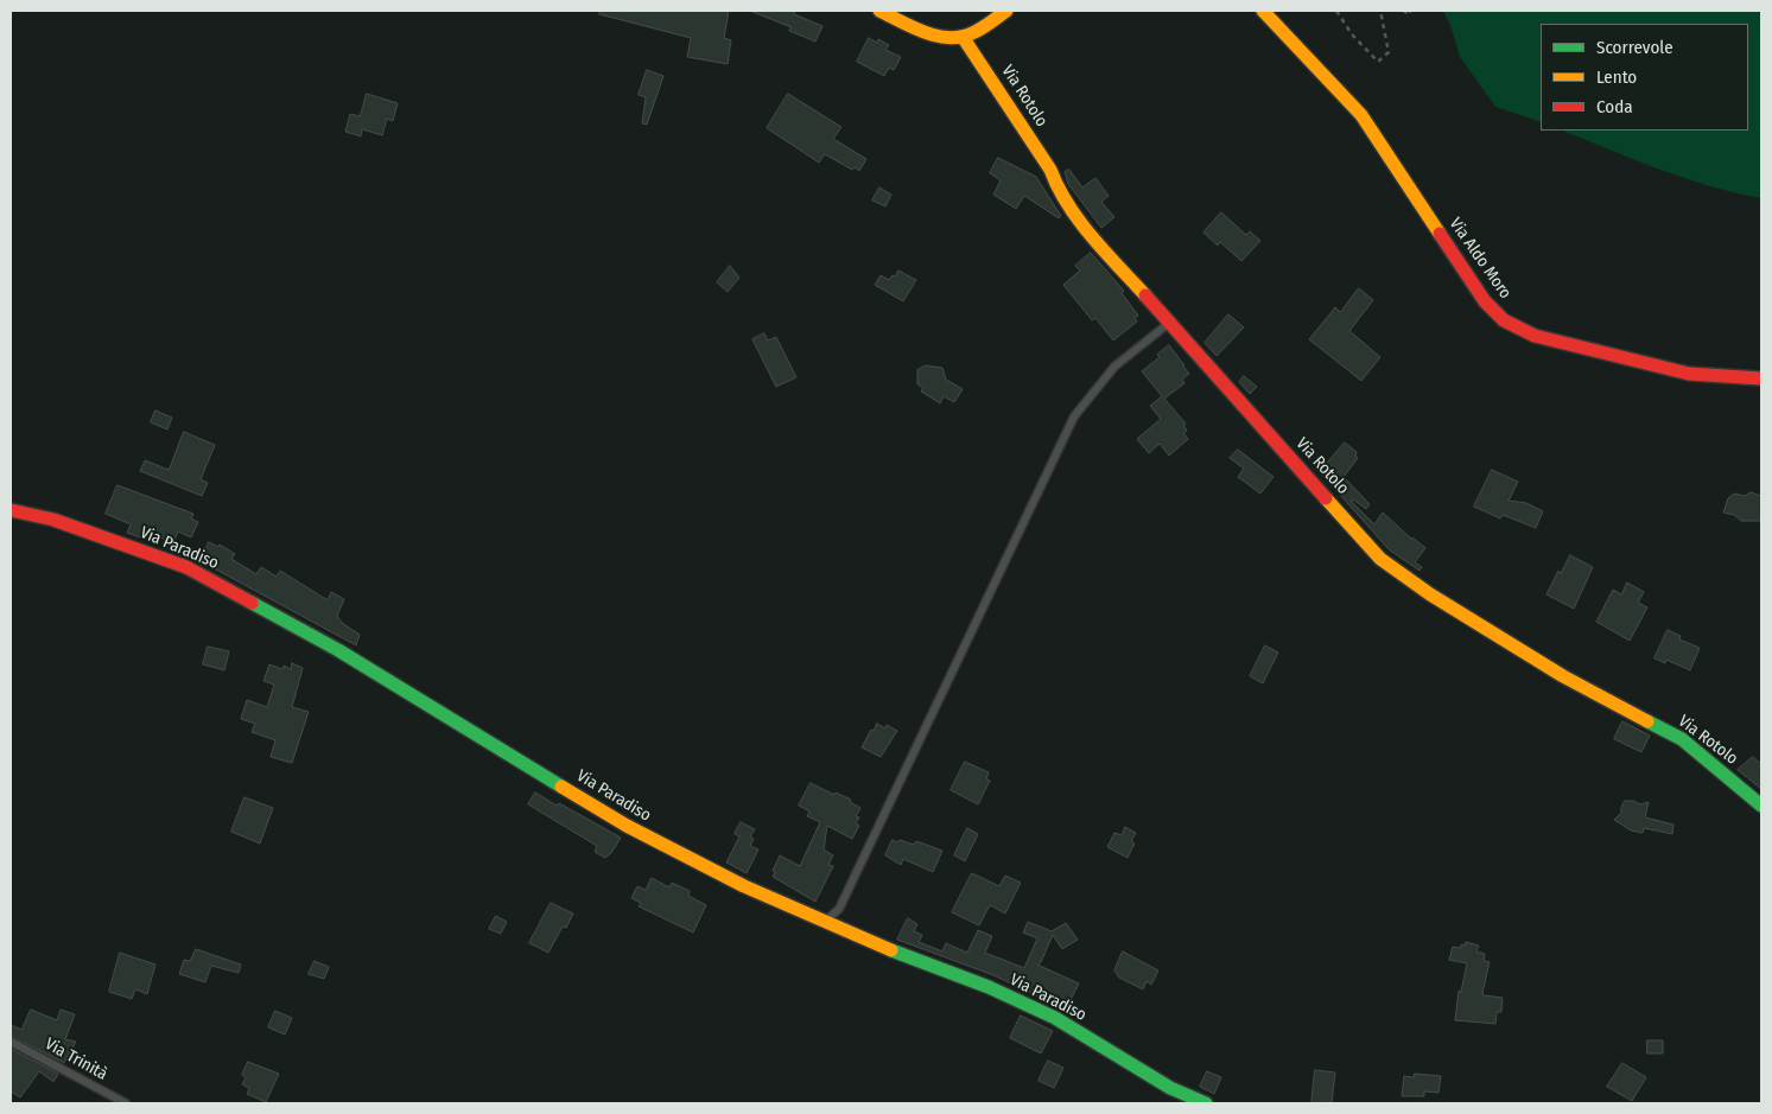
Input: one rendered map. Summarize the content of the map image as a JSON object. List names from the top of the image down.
{
  "streets": {
    "street": ["Via Rotolo", "Via Aldo Moro", "Via Paradiso"],
    "lane": ["Via Trinità"]
  },
  "legend": ["Scorrevole", "Lento", "Coda"]
}
